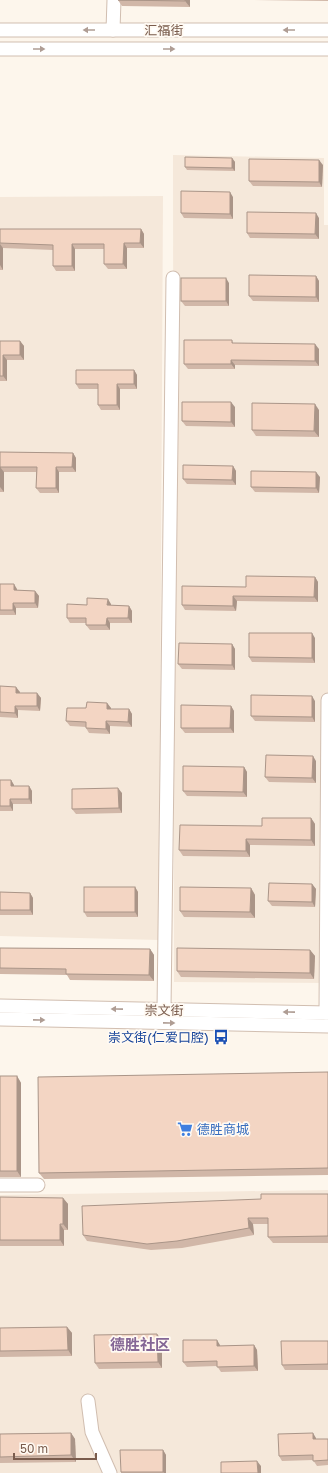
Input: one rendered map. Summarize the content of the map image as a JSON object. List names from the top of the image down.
{
  "streets": {
    "street": ["汇福街", "崇文街"]
  },
  "districts": ["德胜社区"],
  "places": {
    "bus stop": ["崇文街(仁爱口腔)"],
    "supermarket": ["德胜商城"]
  },
  "scale_bar": "50 m"
}
